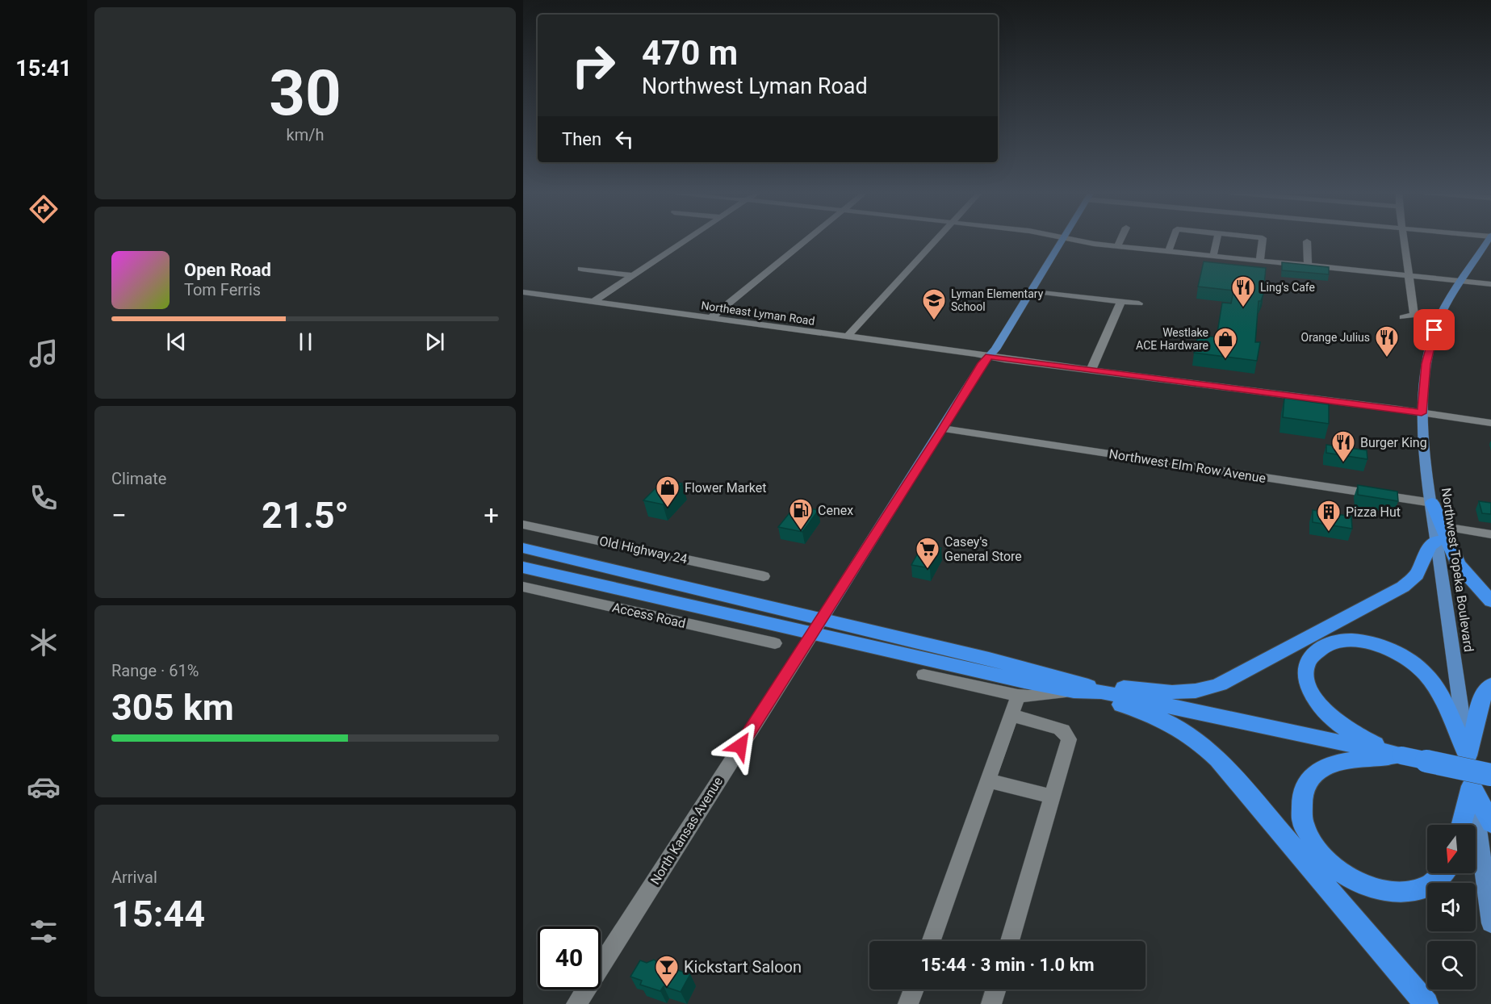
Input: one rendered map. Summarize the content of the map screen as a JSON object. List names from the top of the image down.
{
  "streets": {
    "main road": ["Northwest Topeka Boulevard", "North Kansas Avenue"],
    "street": [
      "Northeast Lyman Road",
      "Northwest Elm Row Avenue",
      "Old Highway 24",
      "Access Road"
    ]
  },
  "crossings": [
    ["Northeast Lyman Road", "Northwest Topeka Boulevard"],
    ["Northeast Lyman Road", "North Kansas Avenue"],
    ["Northwest Elm Row Avenue", "Northwest Topeka Boulevard"],
    ["Northwest Elm Row Avenue", "North Kansas Avenue"]
  ],
  "places": {
    "restaurant": ["Ling's Cafe", "Orange Julius", "Burger King"],
    "school or university": ["Lyman Elementary School"],
    "shop": ["Westlake ACE Hardware", "Flower Market"],
    "fuel station": ["Cenex"],
    "building": ["Pizza Hut"],
    "supermarket": ["Casey's General Store"],
    "bar": ["Kickstart Saloon"]
  },
  "north": "bottom",
  "page": {
    "tabs": "15:41",
    "tile": [
      ["30", "km/h"],
      "Climate",
      ["Range · 61%", "305 km"],
      ["Arrival", "15:44"]
    ],
    "turn": ["470 m", "Northwest Lyman Road"],
    "then": "Then",
    "song": ["Open Road", "Tom Ferris"],
    "heat": ["−", "21.5°", "+"],
    "limit": "40",
    "trip": "15:44 · 3 min · 1.0 km"
  }
}
